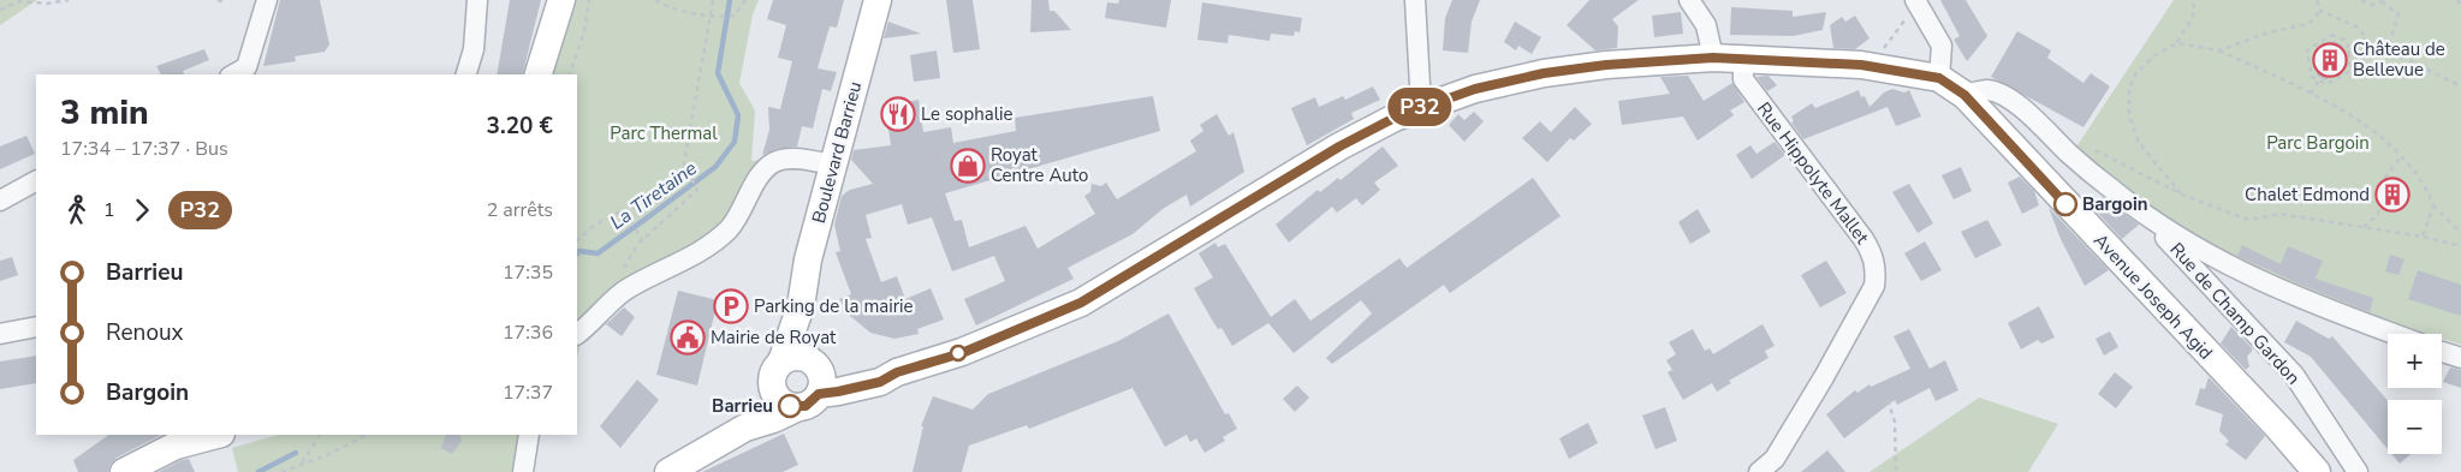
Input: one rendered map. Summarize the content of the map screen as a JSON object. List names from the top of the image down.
{
  "streets": {
    "main road": ["Boulevard Barrieu", "Avenue Joseph Agid"],
    "street": ["Rue Hippolyte Mallet", "Rue de Champ Gardon"]
  },
  "water": ["La Tiretaine"],
  "parks": ["Parc Thermal", "Parc Bargoin"],
  "places": {
    "building": ["Château de Bellevue", "Chalet Edmond"],
    "restaurant": ["Le sophalie"],
    "shop": ["Royat Centre Auto"],
    "other": ["Bargoin", "Barrieu"],
    "parking": ["Parking de la mairie"],
    "public building": ["Mairie de Royat"]
  },
  "lines": ["bus line P32"],
  "page": {
    "on_map": "P32",
    "heading": ["3 min", "17:34 – 17:37 · Bus", "3.20 €"],
    "legs": ["1", "P32", "2 arrêts"],
    "list": [
      {
        "name": "Barrieu",
        "value": "17:35"
      },
      {
        "name": "Renoux",
        "value": "17:36"
      },
      {
        "name": "Bargoin",
        "value": "17:37"
      }
    ],
    "map_buttons": ["+", "−"]
  }
}
